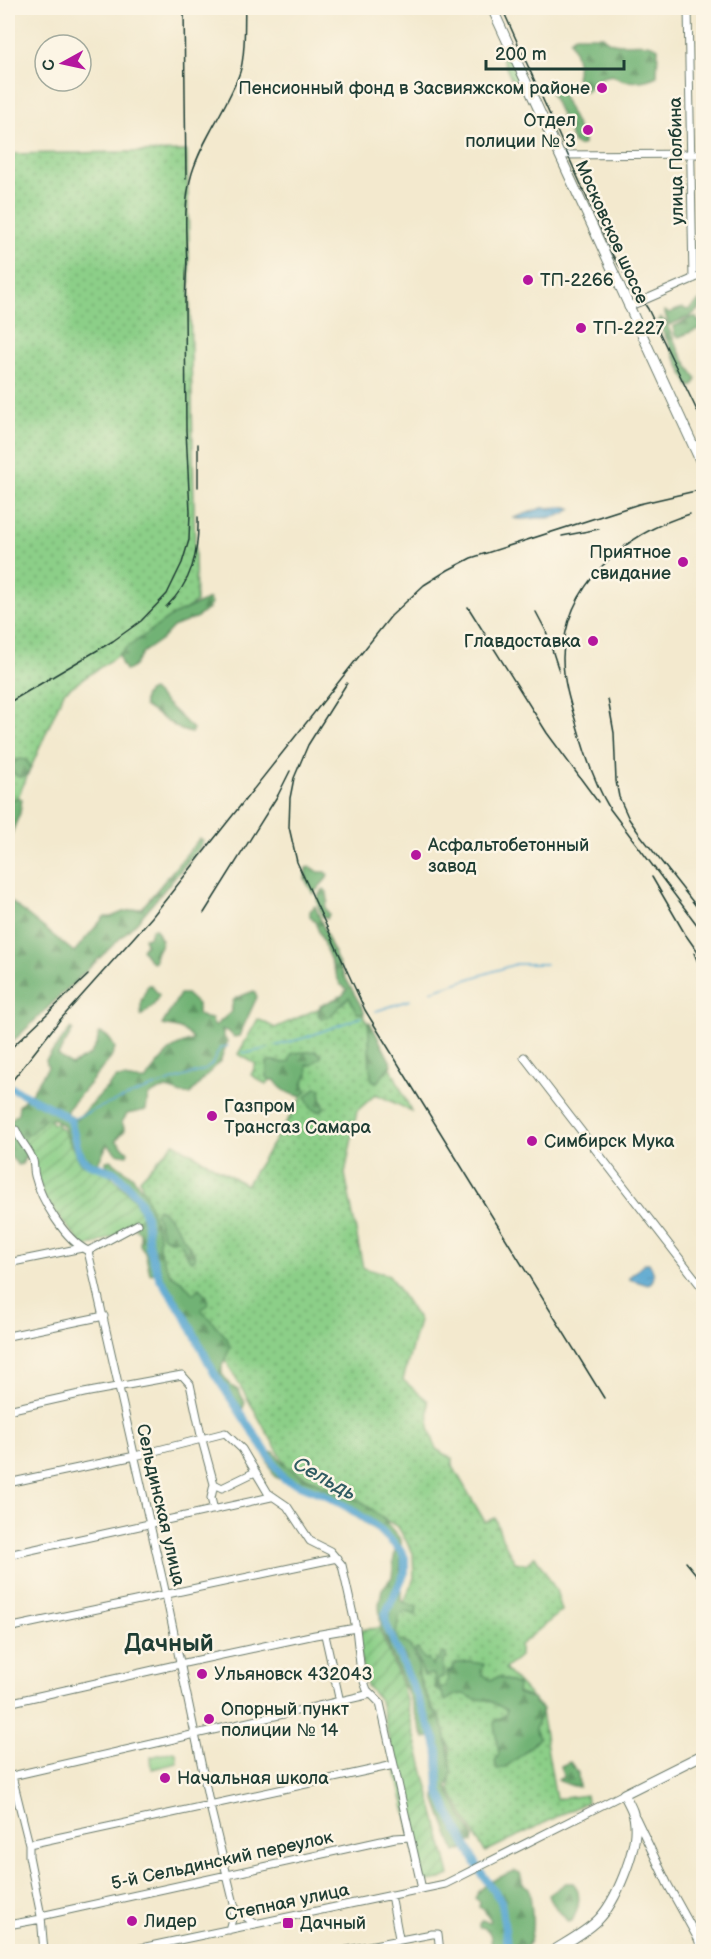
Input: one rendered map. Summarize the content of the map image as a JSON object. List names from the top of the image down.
{
  "streets": {
    "main road": ["Московское шоссе"],
    "street": [
      "улица Полбина",
      "Сельдинская улица",
      "5-й Сельдинский переулок",
      "Степная улица"
    ]
  },
  "crossings": [
    ["Сельдинская улица", "5-й Сельдинский переулок"]
  ],
  "districts": ["Дачный"],
  "water": ["Сельдь"],
  "places": {
    "other": [
      "Пенсионный фонд в Засвияжском районе",
      "Отдел полиции № 3",
      "ТП-2266",
      "ТП-2227",
      "Приятное свидание",
      "Главдоставка",
      "Асфальтобетонный завод",
      "Газпром Трансгаз Самара",
      "Симбирск Мука",
      "Ульяновск 432043",
      "Опорный пункт полиции № 14",
      "Начальная школа",
      "Лидер"
    ],
    "transit": ["Дачный"]
  },
  "scale_bar": "200 m",
  "north": "left"
}
